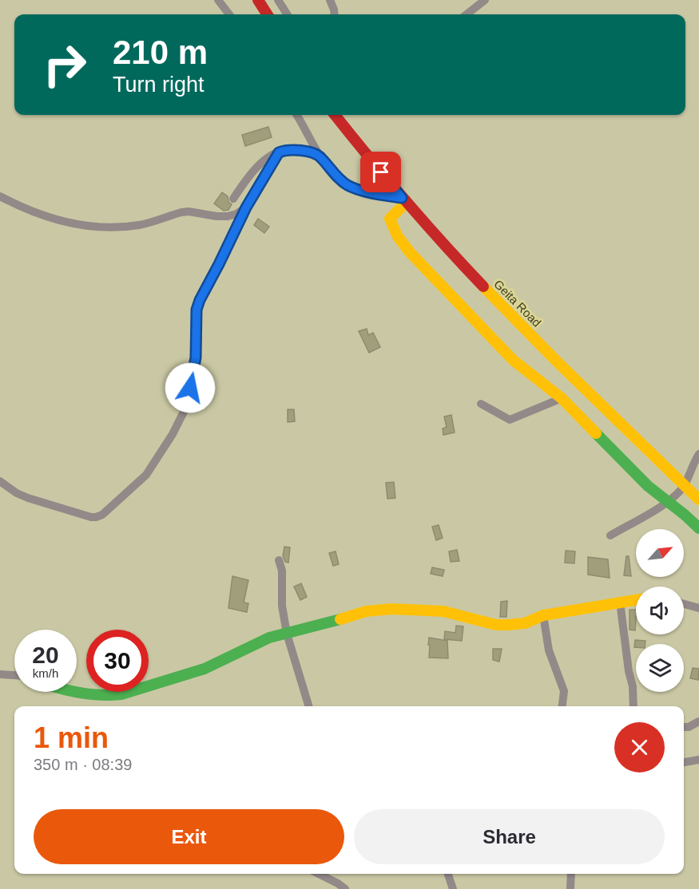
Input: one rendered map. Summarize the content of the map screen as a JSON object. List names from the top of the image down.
{
  "streets": {
    "main road": ["Geita Road"]
  },
  "north": "top right",
  "page": {
    "turn": ["210 m", "Turn right"],
    "speed": "20 km/h",
    "limit": "30",
    "heading": ["1 min", "350 m · 08:39"],
    "buttons": ["Exit", "Share"]
  }
}
